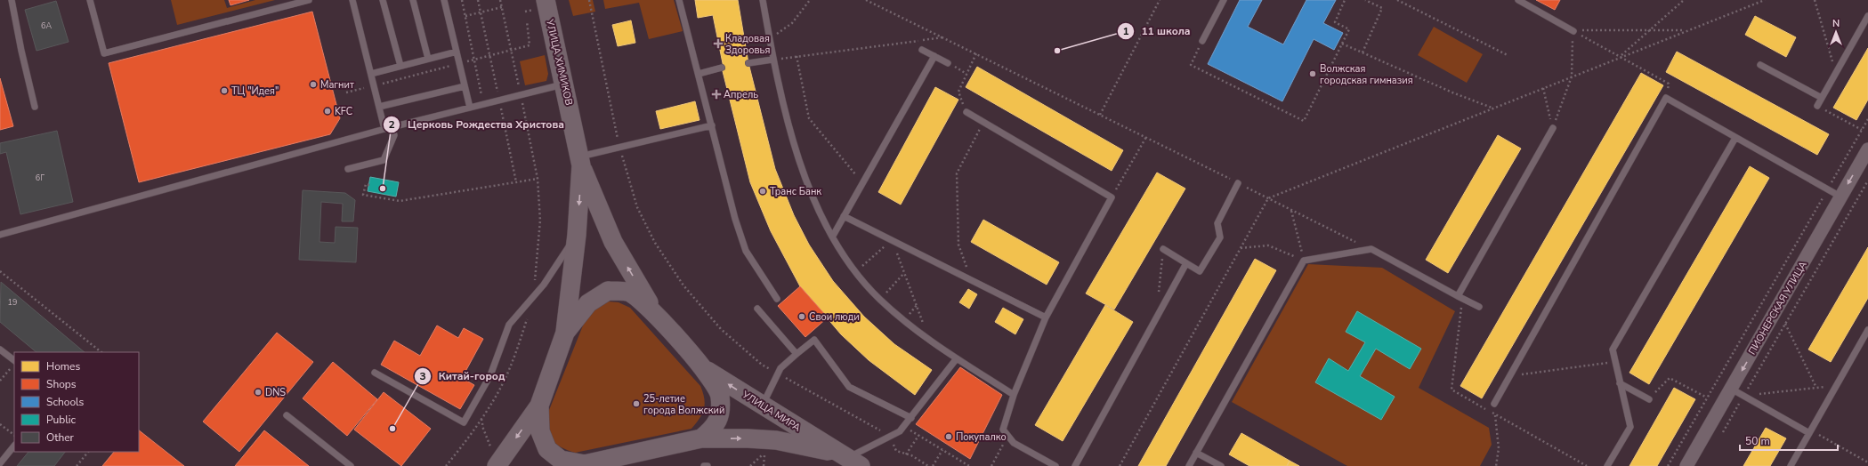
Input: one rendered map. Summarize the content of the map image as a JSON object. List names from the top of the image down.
{
  "streets": {
    "street": ["УЛИЦА ХИМИКОВ", "ПИОНЕРСКАЯ УЛИЦА", "УЛИЦА МИРА"]
  },
  "one_way": ["ПИОНЕРСКАЯ УЛИЦА"],
  "places": {
    "health": ["Кладовая Здоровья", "Апрель"],
    "other": [
      "11 школа",
      "Волжская городская гимназия",
      "Магнит",
      "ТЦ \"Идея\"",
      "KFC",
      "Церковь Рождества Христова",
      "Транс Банк",
      "Свои люди",
      "DNS",
      "25-летие города Волжский",
      "Китай-город",
      "Покупалко"
    ]
  },
  "house_numbers": ["6А", "6Г", "19"],
  "legend": [
    "Homes",
    "Shops",
    "Schools",
    "Public",
    "Other"
  ],
  "scale_bar": "50 m",
  "north": "top"
}
